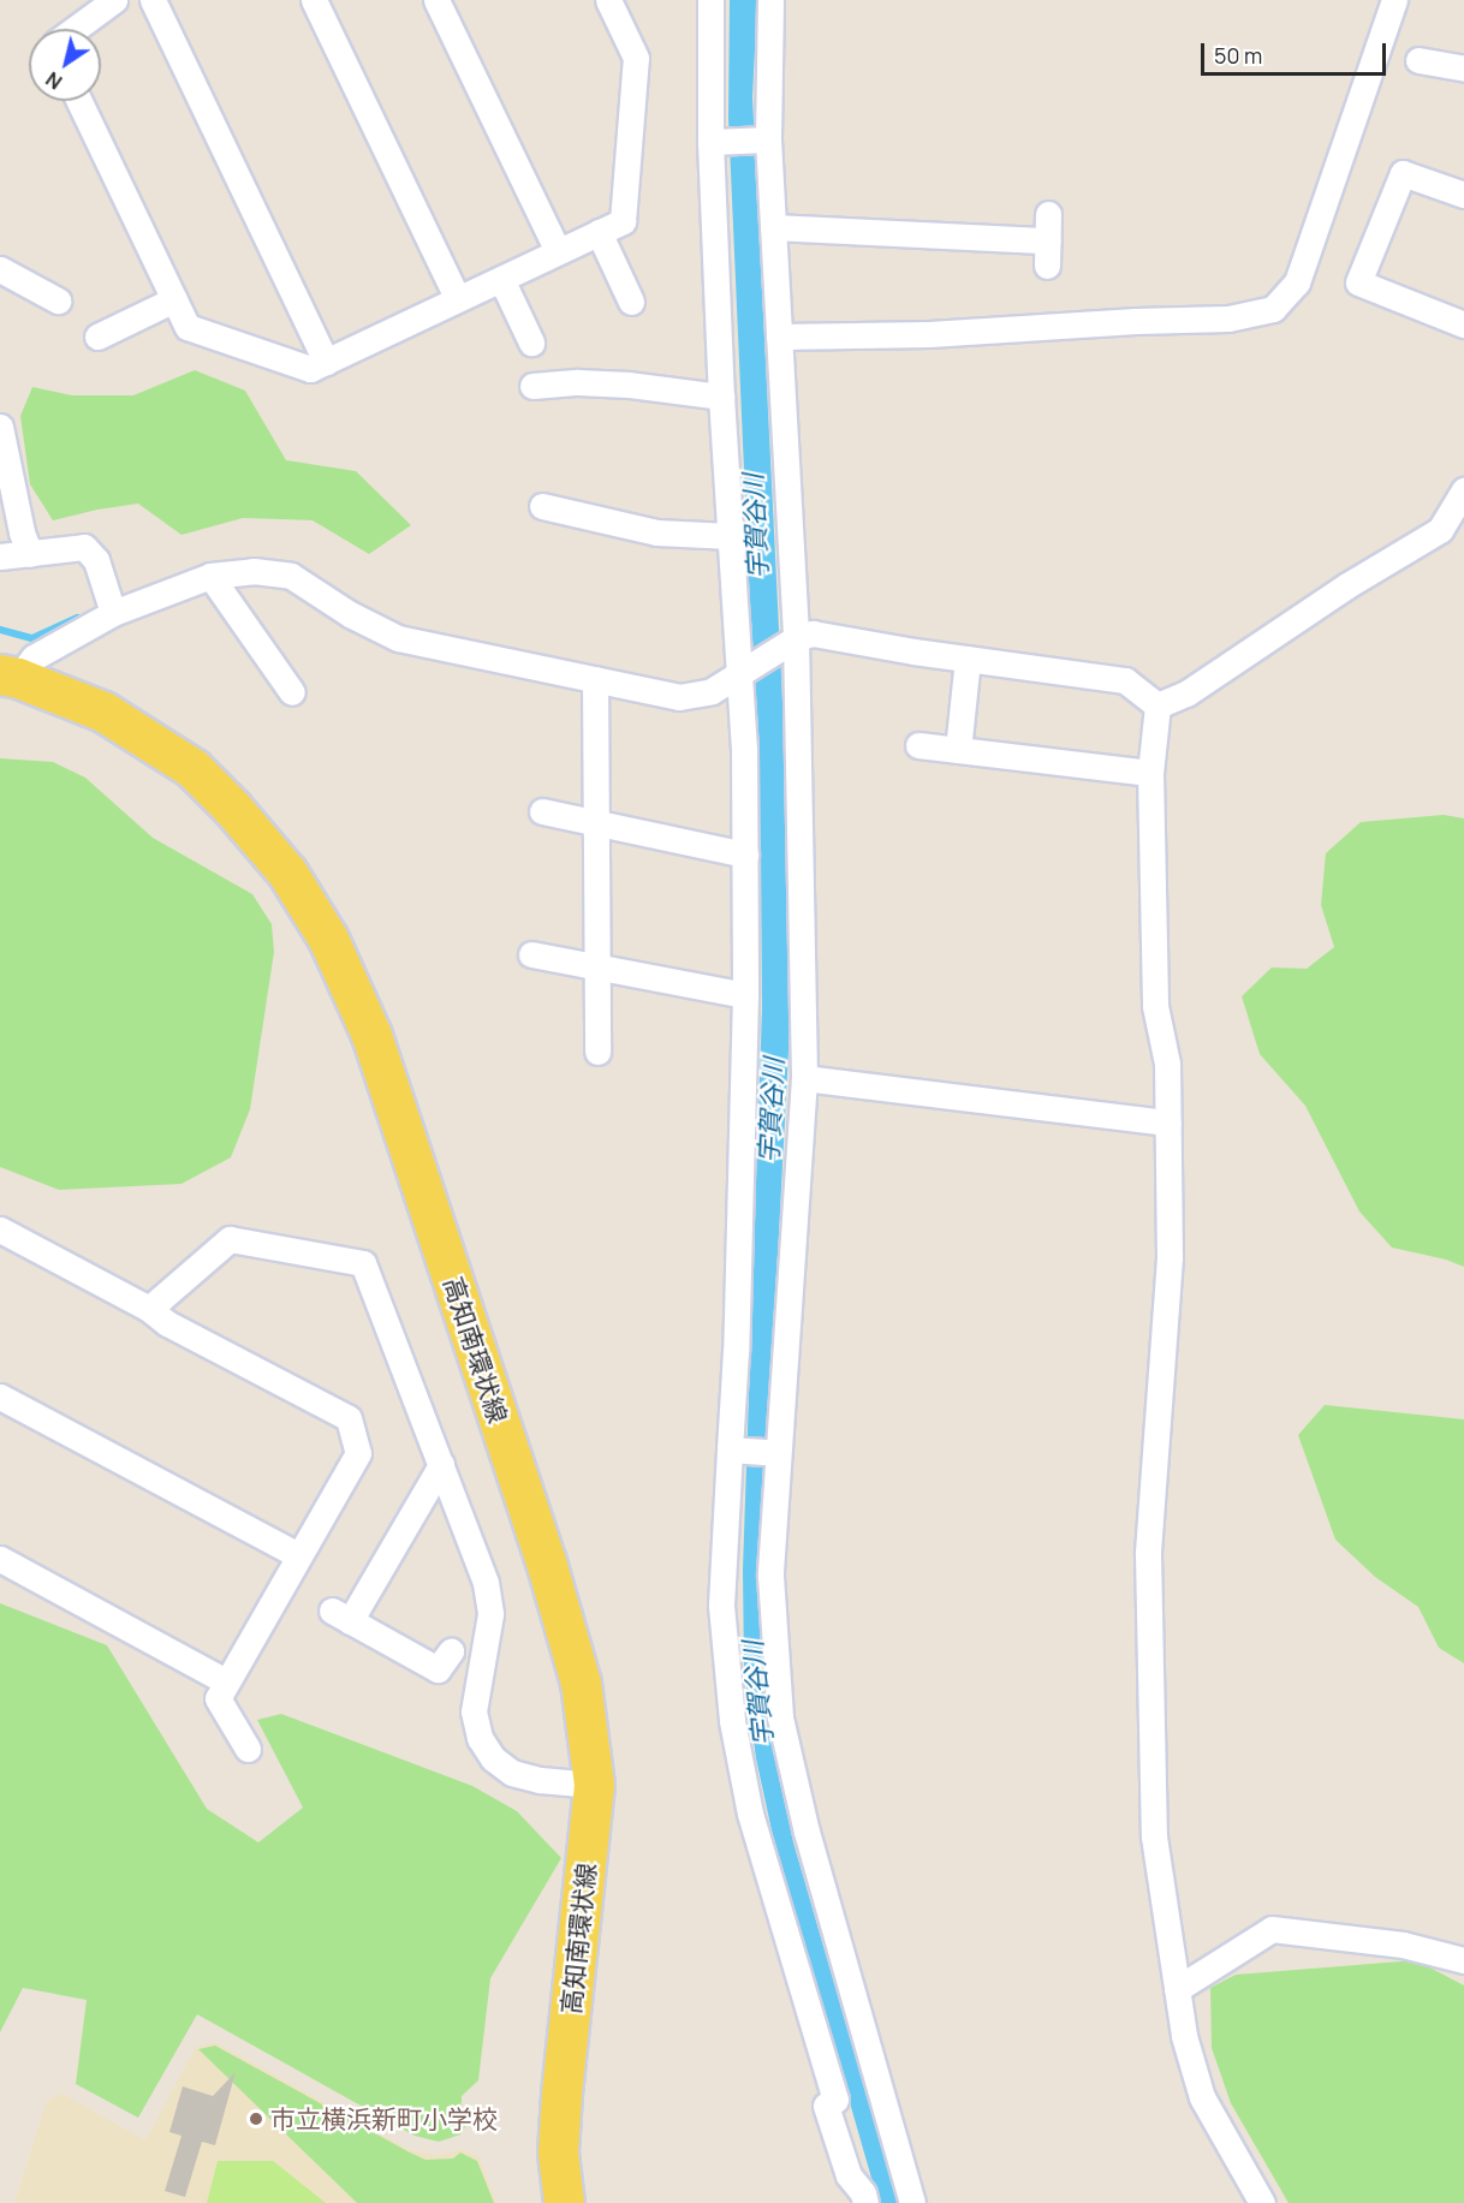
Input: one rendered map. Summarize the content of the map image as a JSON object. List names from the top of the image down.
{
  "streets": {
    "main road": ["高知南環状線"]
  },
  "water": ["宇賀谷川"],
  "places": ["市立横浜新町小学校"],
  "scale_bar": "50 m",
  "north": "bottom left"
}
